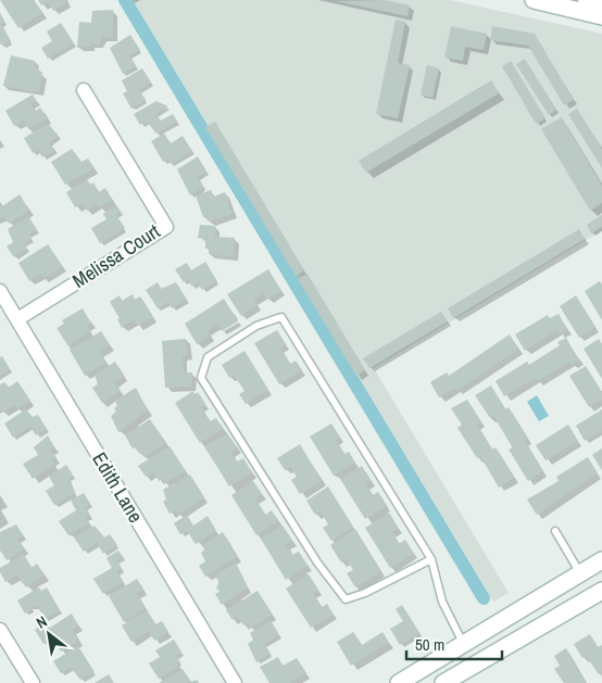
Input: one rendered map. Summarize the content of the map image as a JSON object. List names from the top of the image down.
{
  "streets": {
    "street": ["Melissa Court", "Edith Lane"]
  },
  "crossings": [
    ["Melissa Court", "Edith Lane"]
  ],
  "scale_bar": "50 m",
  "north": "top left"
}
